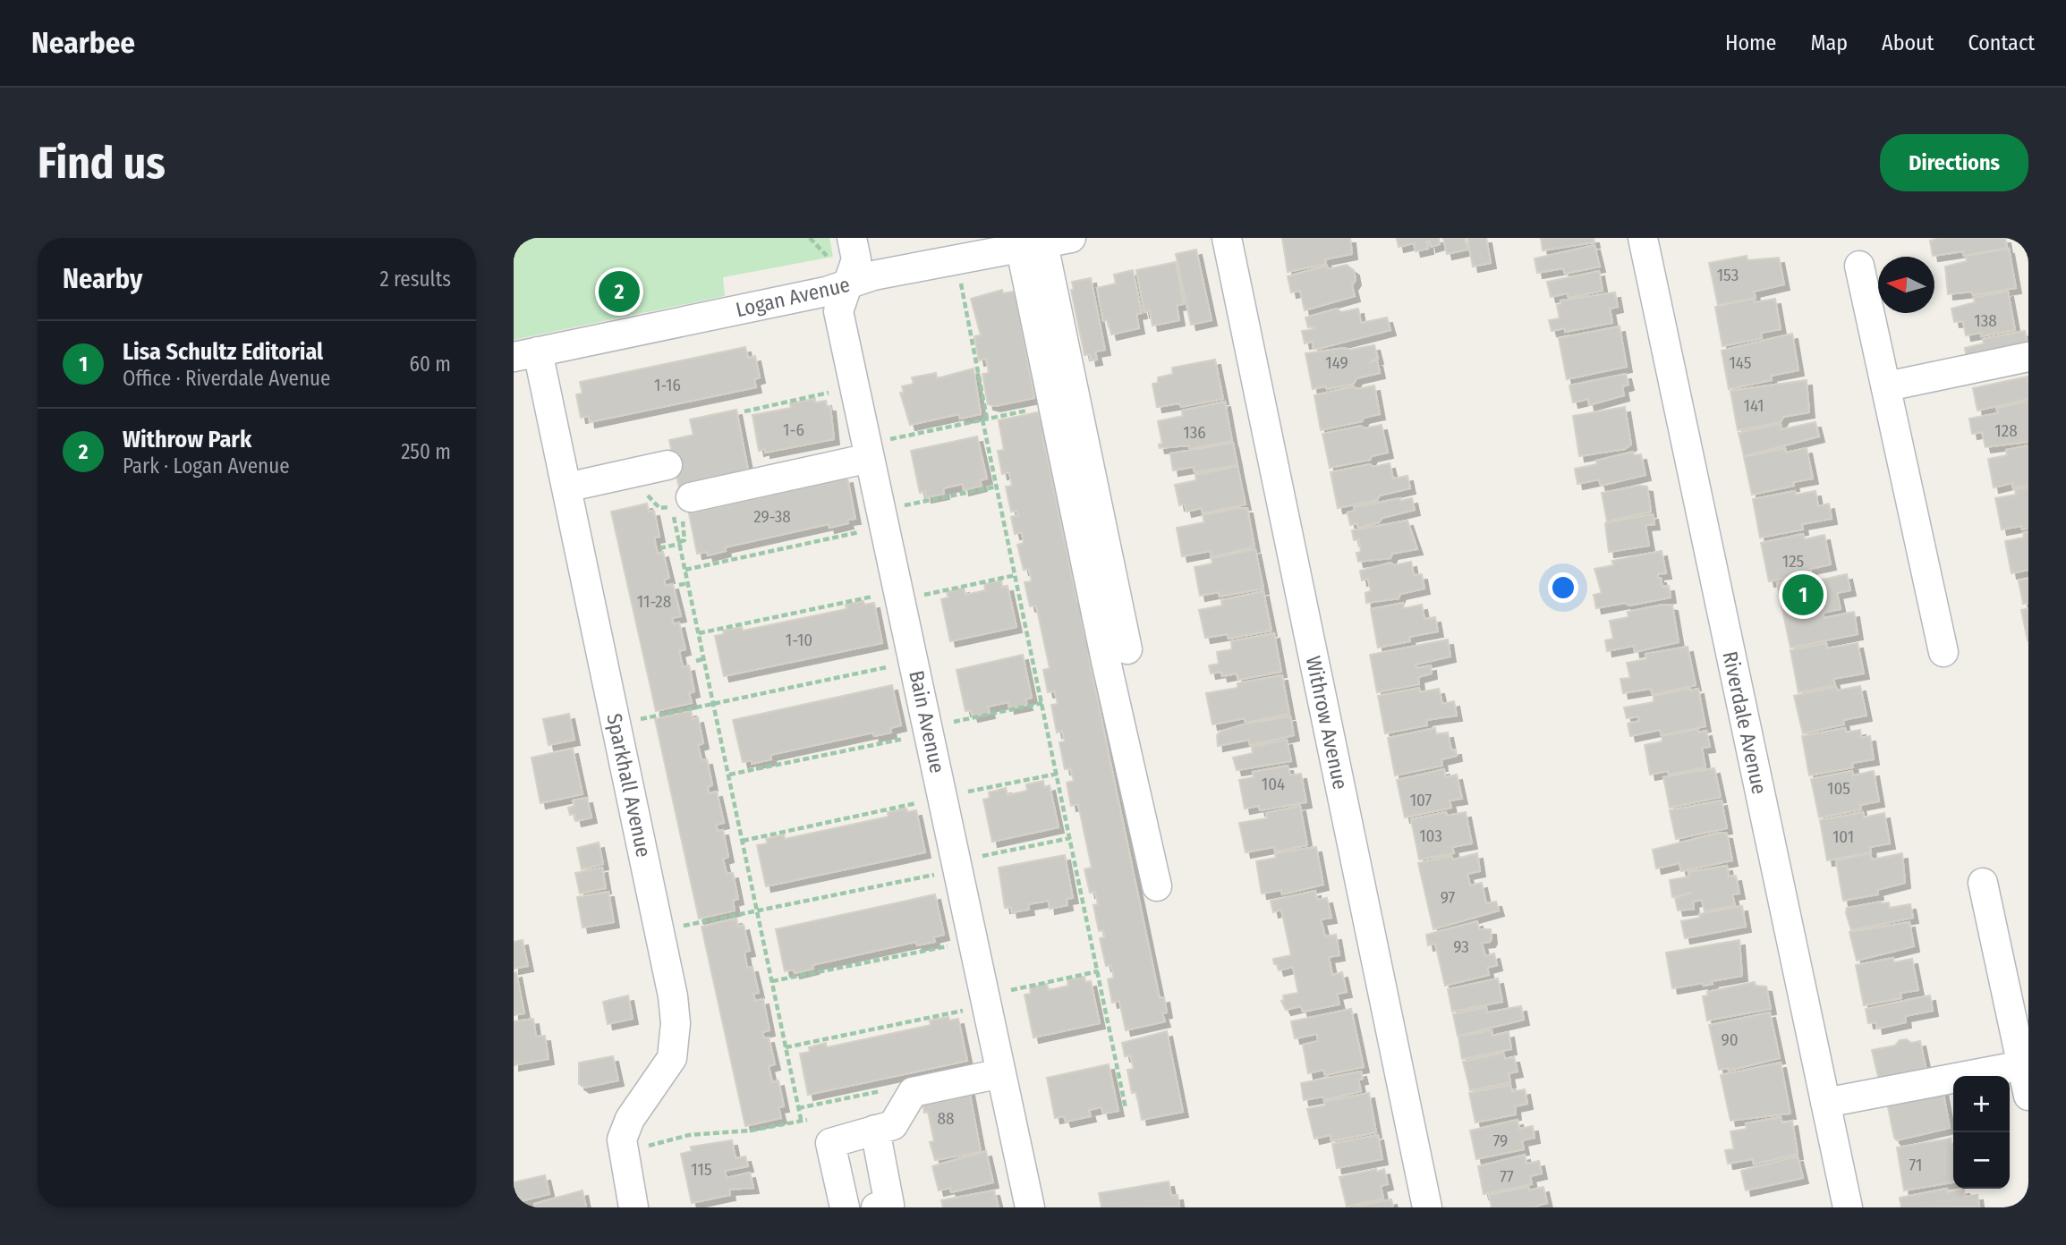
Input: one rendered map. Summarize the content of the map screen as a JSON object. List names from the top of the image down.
{
  "streets": {
    "street": [
      "Logan Avenue",
      "Bain Avenue",
      "Withrow Avenue",
      "Riverdale Avenue",
      "Sparkhall Avenue"
    ]
  },
  "crossings": [
    ["Logan Avenue", "Bain Avenue"],
    ["Logan Avenue", "Sparkhall Avenue"]
  ],
  "house_numbers": [
    "153",
    "138",
    "149",
    "145",
    "1-16",
    "141",
    "1-6",
    "128",
    "136",
    "29-38",
    "125",
    "11-28",
    "1-10",
    "104",
    "105",
    "107",
    "103",
    "101",
    "97",
    "93",
    "90",
    "88",
    "79",
    "71",
    "115",
    "77"
  ],
  "north": "left",
  "page": {
    "header": "Nearbee",
    "nav": [
      "Home",
      "Map",
      "About",
      "Contact"
    ],
    "buttons": "Directions",
    "title": "Find us",
    "heading": ["Nearby", "2 results"],
    "pins": ["2", "1"],
    "list": [
      {
        "mark": "1",
        "name": "Lisa Schultz Editorial",
        "note": "Office · Riverdale Avenue",
        "value": "60 m"
      },
      {
        "mark": "2",
        "name": "Withrow Park",
        "note": "Park · Logan Avenue",
        "value": "250 m"
      }
    ],
    "map_buttons": ["+", "−"]
  }
}
